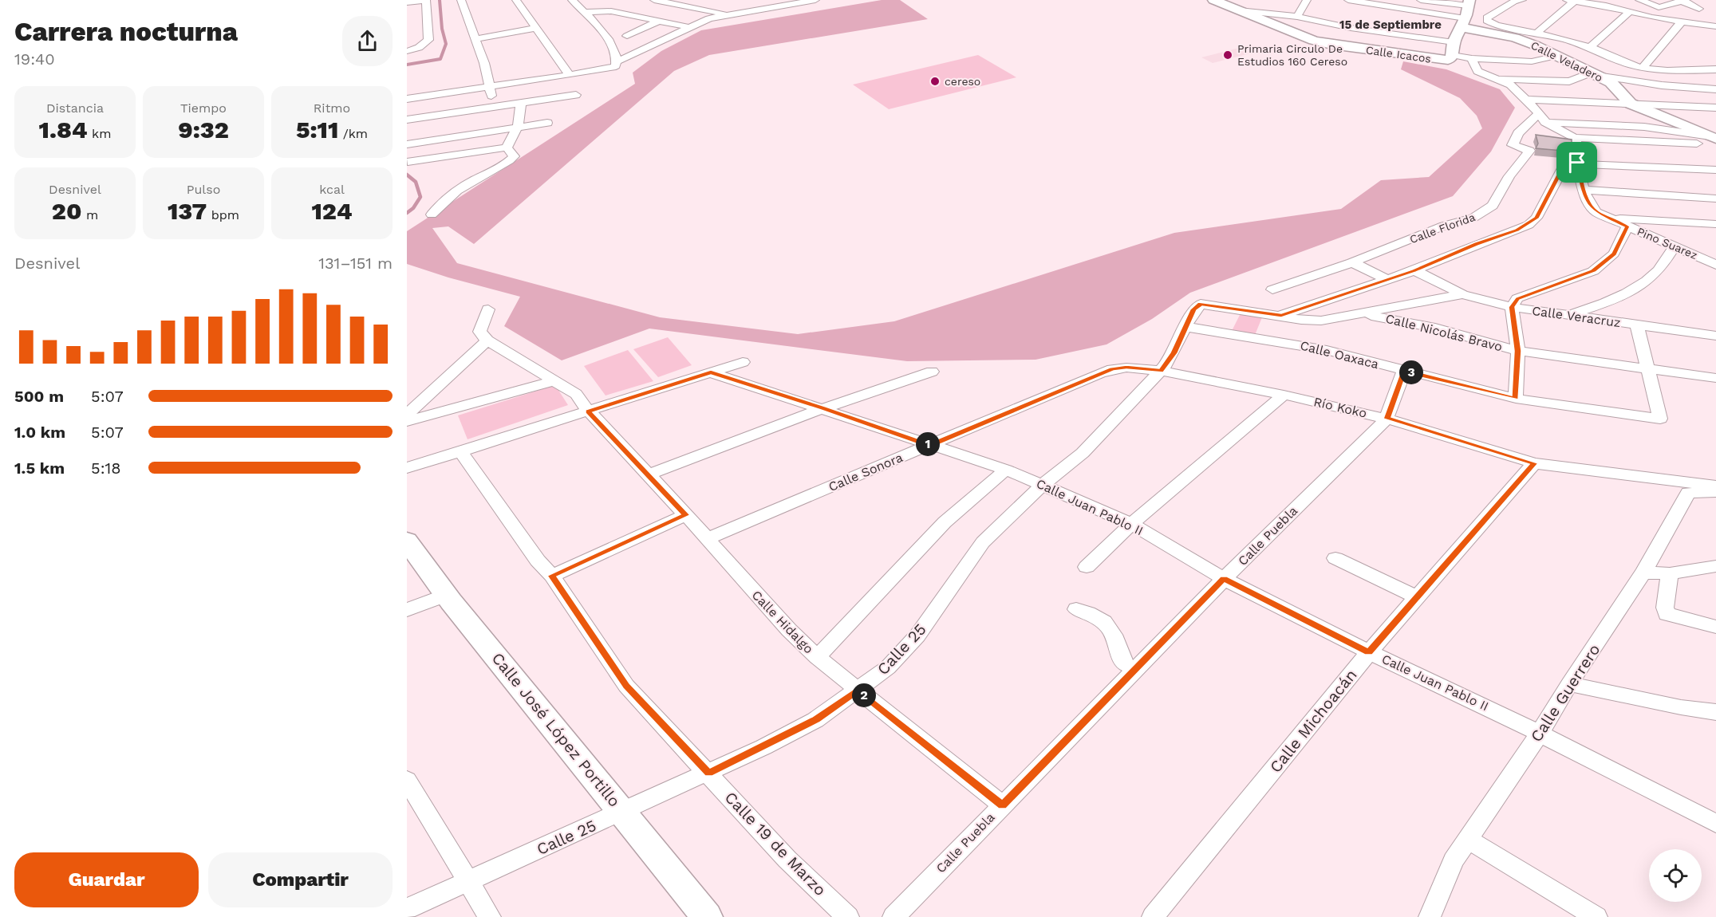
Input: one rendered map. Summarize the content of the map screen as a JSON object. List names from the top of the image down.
{
  "streets": {
    "main road": ["Calle Icacos", "Calle Veladero", "Calle José López Portillo"],
    "street": [
      "Calle Florida",
      "Pino Suarez",
      "Calle Veracruz",
      "Calle Nicolás Bravo",
      "Calle Oaxaca",
      "Río Koko",
      "Calle Sonora",
      "Calle Juan Pablo II",
      "Calle Puebla",
      "Calle Hidalgo",
      "Calle 25",
      "Calle Guerrero",
      "Calle Michoacán",
      "Calle 19 de Marzo"
    ]
  },
  "crossings": [
    ["Calle Nicolás Bravo", "Calle Oaxaca"],
    ["Calle Nicolás Bravo", "Calle 25"],
    ["Calle Oaxaca", "Calle Puebla"],
    ["Calle Oaxaca", "Calle 25"],
    ["Río Koko", "Calle Sonora"],
    ["Río Koko", "Calle Puebla"],
    ["Río Koko", "Calle 25"],
    ["Río Koko", "Calle Michoacán"],
    ["Calle Sonora", "Calle Juan Pablo II"],
    ["Calle Sonora", "Calle Hidalgo"],
    ["Calle Sonora", "Calle 25"],
    ["Calle Juan Pablo II", "Calle Puebla"],
    ["Calle Juan Pablo II", "Calle 25"],
    ["Calle Juan Pablo II", "Calle Guerrero"],
    ["Calle Juan Pablo II", "Calle Michoacán"],
    ["Calle Puebla", "Calle Hidalgo"],
    ["Calle Hidalgo", "Calle 25"],
    ["Calle 25", "Calle José López Portillo"],
    ["Calle 25", "Calle 19 de Marzo"]
  ],
  "districts": ["15 de Septiembre"],
  "places": ["Primaria Circulo De Estudios 160 Cereso", "cereso"],
  "page": {
    "heading": ["Carrera nocturna", "19:40"],
    "stats": [
      ["Distancia", "1.84 km"],
      ["Tiempo", "9:32"],
      ["Ritmo", "5:11 /km"],
      ["Desnivel", "20 m"],
      ["Pulso", "137 bpm"],
      ["kcal", "124"]
    ],
    "chart": ["Desnivel", "131–151 m"],
    "pins": ["3", "1", "2"],
    "list": [
      {
        "name": "500 m",
        "note": "5:07"
      },
      {
        "name": "1.0 km",
        "note": "5:07"
      },
      {
        "name": "1.5 km",
        "note": "5:18"
      }
    ],
    "buttons": ["Guardar", "Compartir"]
  }
}
